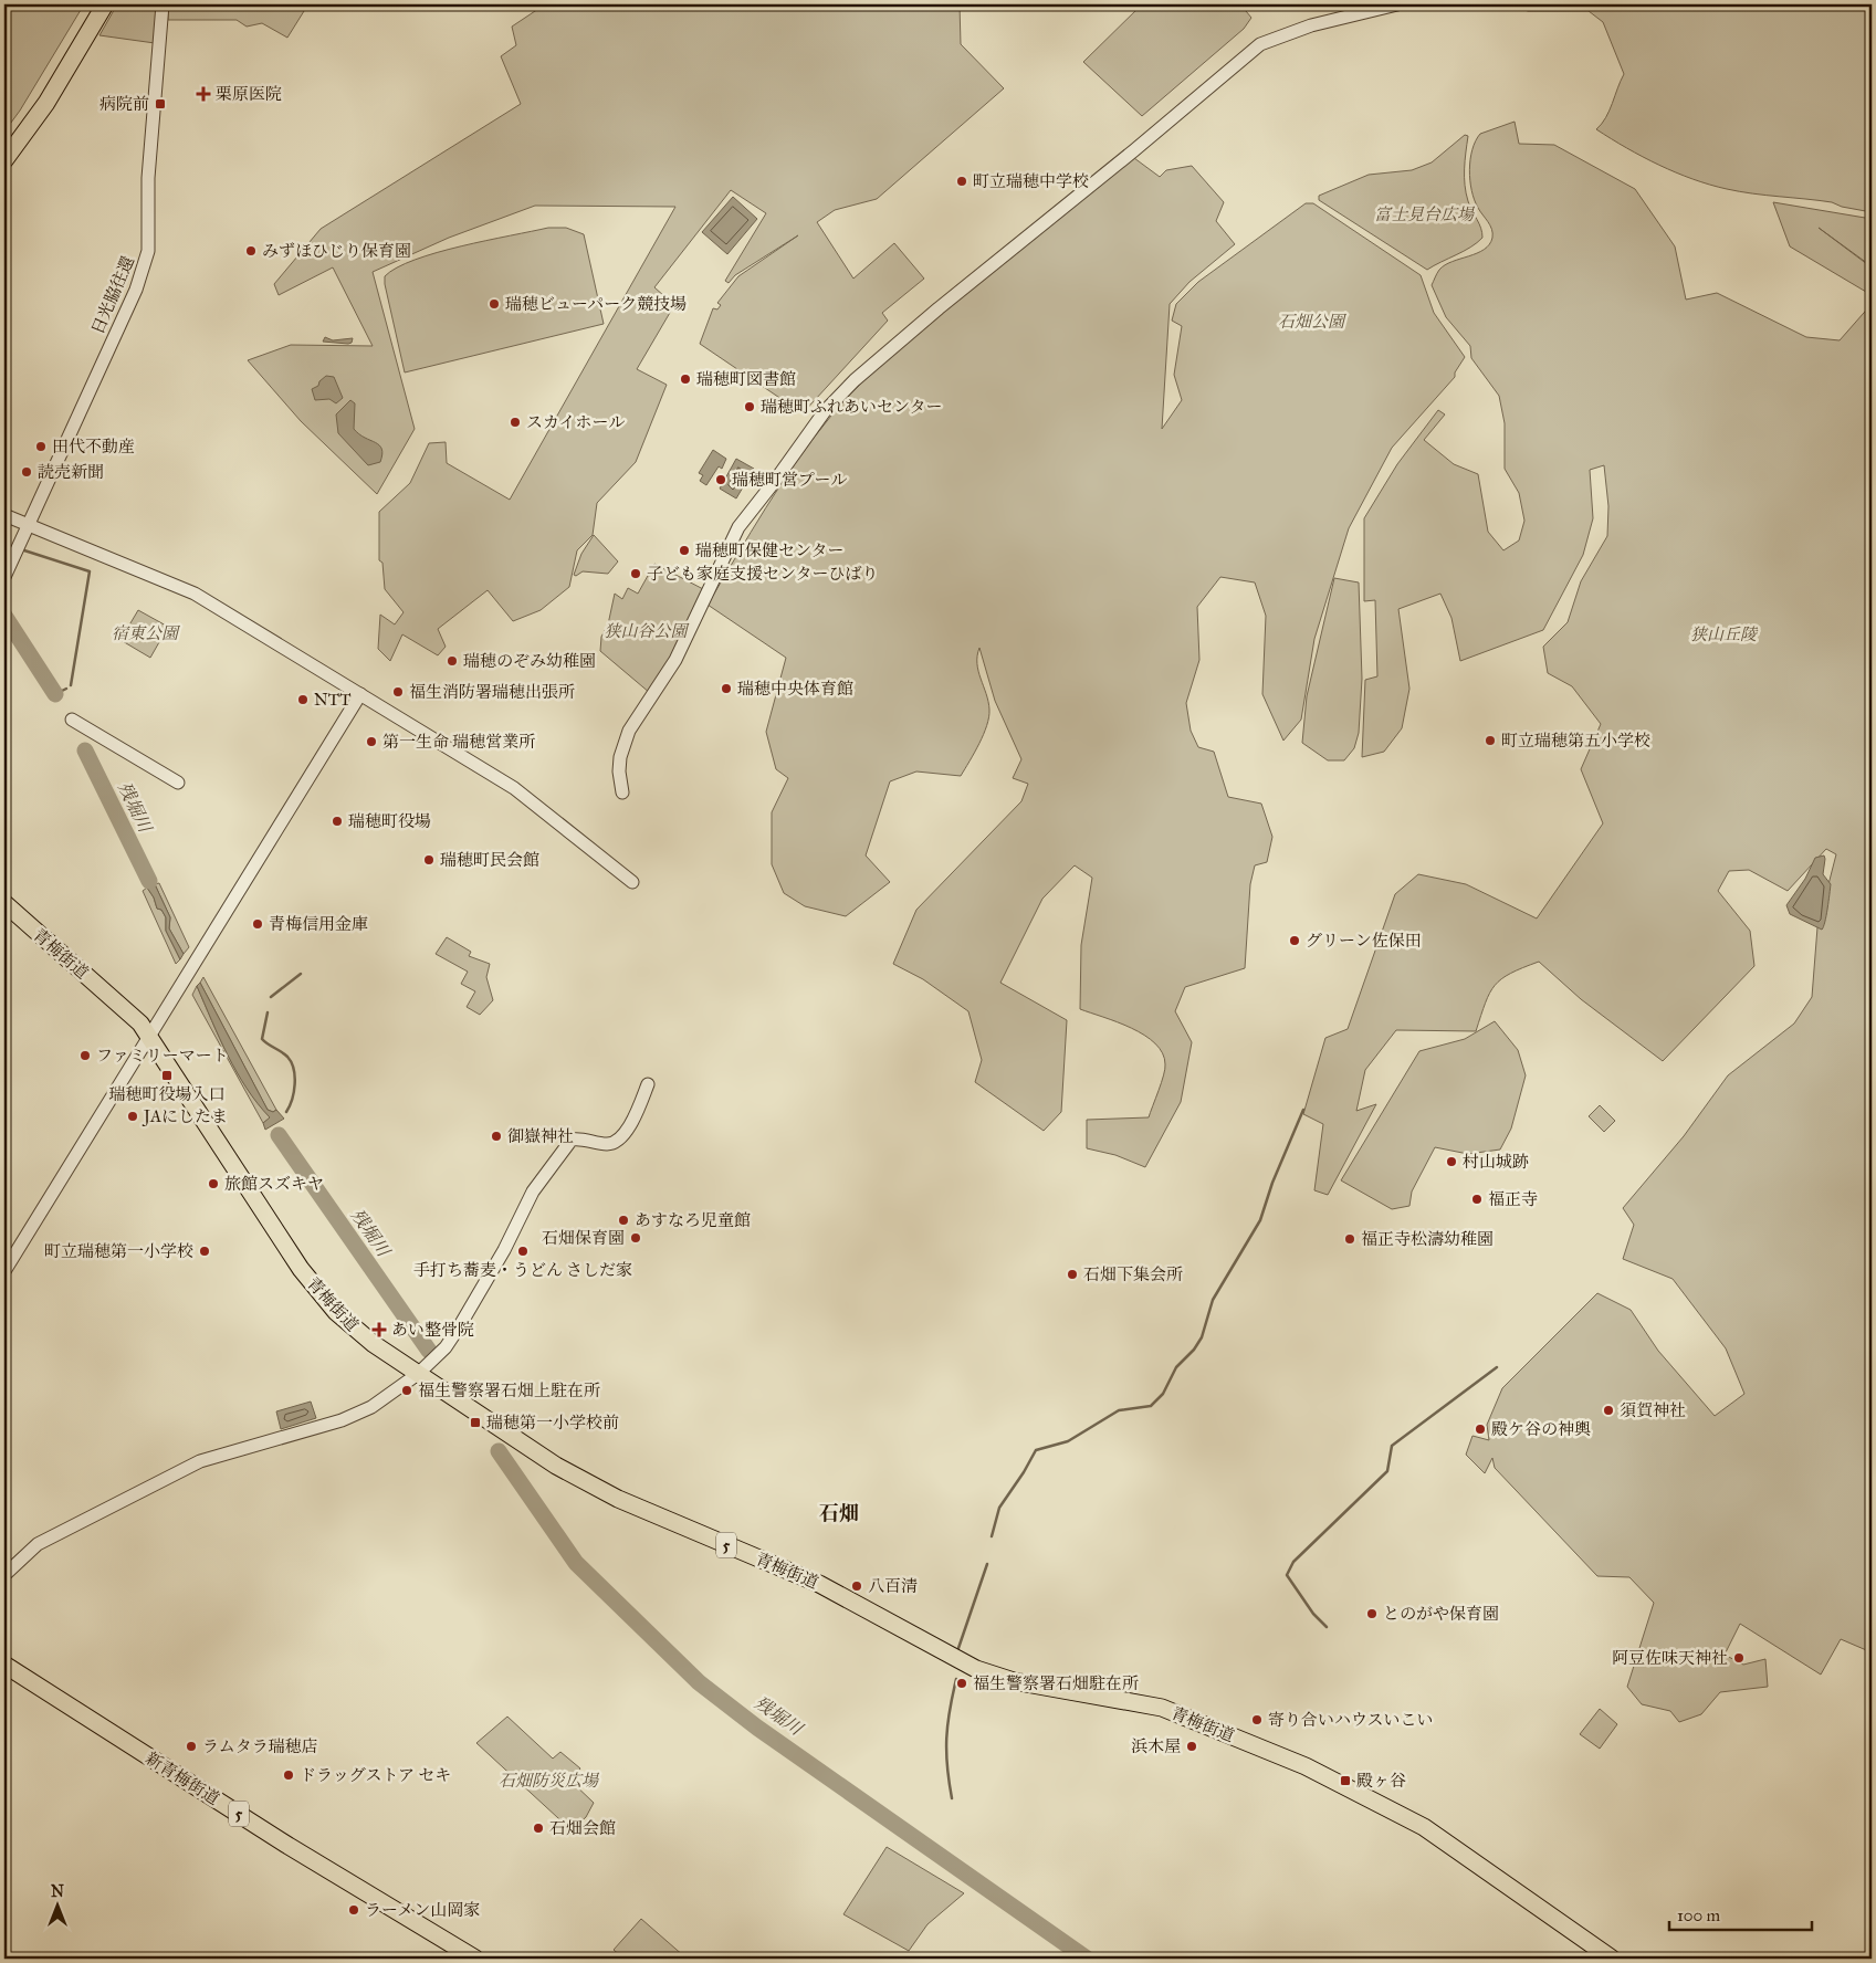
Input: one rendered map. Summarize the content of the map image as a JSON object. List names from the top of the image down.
{
  "streets": {
    "main road": ["青梅街道", "5", "新青梅街道"],
    "street": ["日光脇往還"]
  },
  "districts": ["石畑"],
  "water": ["残堀川"],
  "parks": [
    "富士見台広場",
    "石畑公園",
    "狭山谷公園",
    "宿東公園",
    "狭山丘陵",
    "石畑防災広場"
  ],
  "places": {
    "health": ["栗原医院", "あい整骨院"],
    "transit": [
      "病院前",
      "瑞穂町役場入口",
      "瑞穂第一小学校前",
      "殿ヶ谷"
    ],
    "other": [
      "町立瑞穂中学校",
      "みずほひじり保育園",
      "瑞穂ビューパーク競技場",
      "瑞穂町図書館",
      "瑞穂町ふれあいセンター",
      "スカイホール",
      "田代不動産",
      "読売新聞",
      "瑞穂町営プール",
      "瑞穂町保健センター",
      "子ども家庭支援センターひばり",
      "瑞穂のぞみ幼稚園",
      "瑞穂中央体育館",
      "福生消防署瑞穂出張所",
      "NTT",
      "町立瑞穂第五小学校",
      "第一生命 瑞穂営業所",
      "瑞穂町役場",
      "瑞穂町民会館",
      "青梅信用金庫",
      "グリーン佐保田",
      "ファミリーマート",
      "JAにしたま",
      "御嶽神社",
      "村山城跡",
      "旅館スズキヤ",
      "福正寺",
      "あすなろ児童館",
      "石畑保育園",
      "福正寺松濤幼稚園",
      "町立瑞穂第一小学校",
      "手打ち蕎麦・うどん さしだ家",
      "石畑下集会所",
      "福生警察署石畑上駐在所",
      "須賀神社",
      "殿ケ谷の神輿",
      "八百清",
      "とのがや保育園",
      "阿豆佐味天神社",
      "福生警察署石畑駐在所",
      "寄り合いハウスいこい",
      "ラムタラ瑞穂店",
      "浜木屋",
      "ドラッグストア セキ",
      "石畑会館",
      "ラーメン山岡家"
    ]
  },
  "scale_bar": "100 m",
  "north": "top"
}
